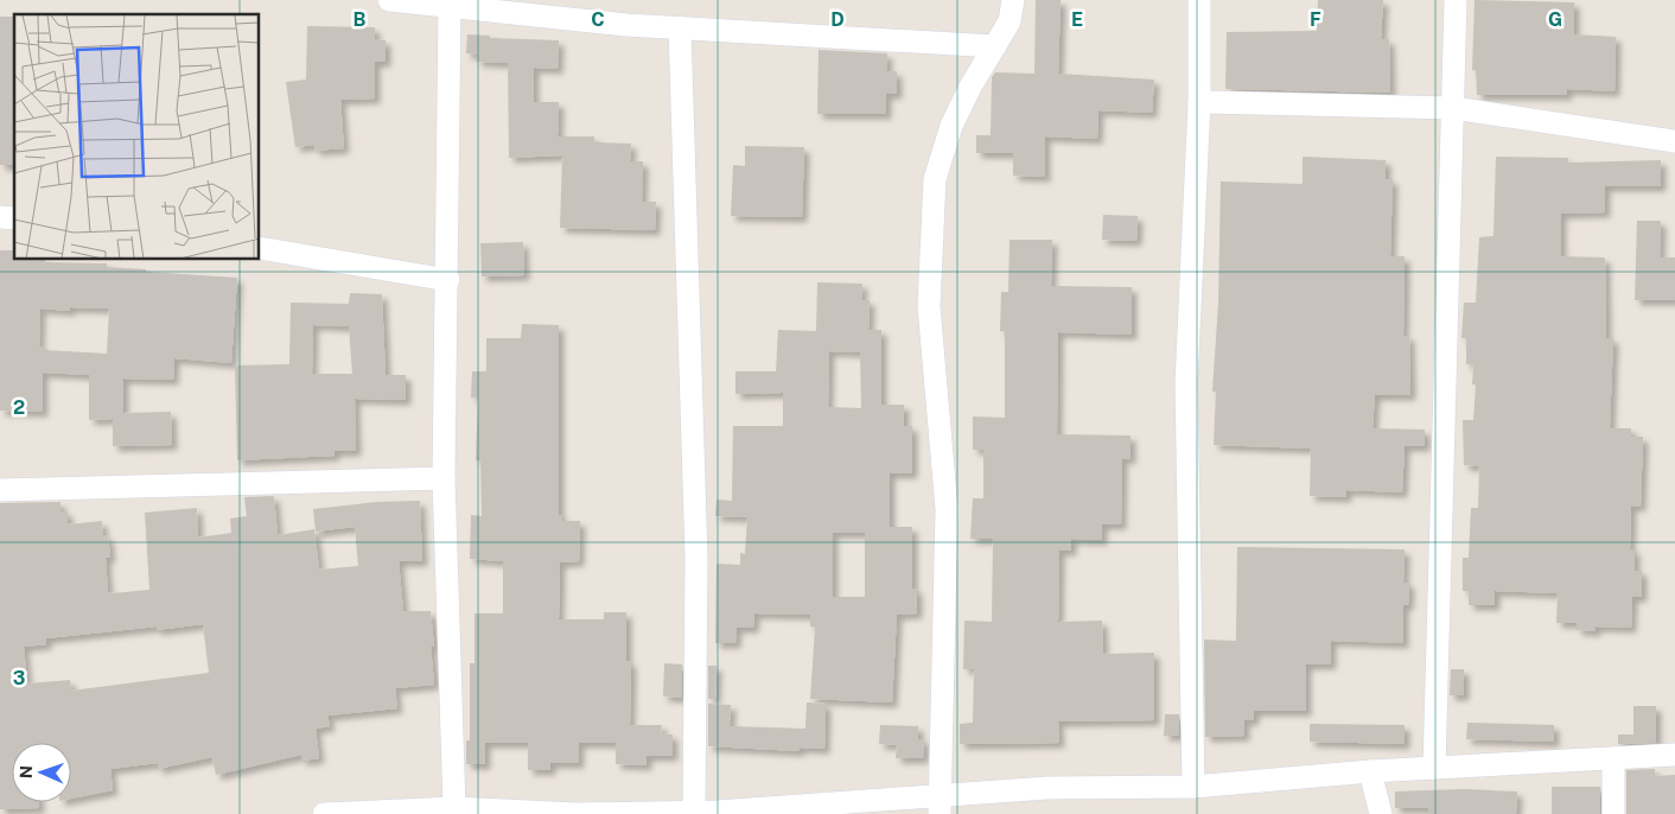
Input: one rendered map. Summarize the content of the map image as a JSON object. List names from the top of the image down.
{
  "north": "left",
  "grid": {
    "columns": [
      "B",
      "C",
      "D",
      "E",
      "F",
      "G"
    ],
    "rows": ["2", "3"]
  }
}
